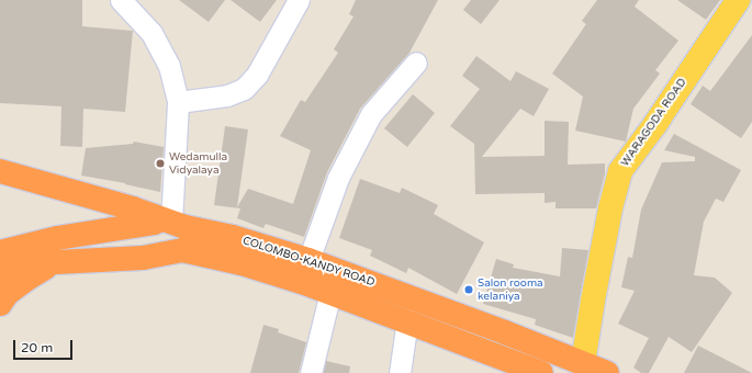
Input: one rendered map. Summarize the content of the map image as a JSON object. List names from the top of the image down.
{
  "streets": {
    "highway": ["COLOMBO-KANDY ROAD"],
    "main road": ["WARAGODA ROAD"]
  },
  "crossings": [
    ["WARAGODA ROAD", "COLOMBO-KANDY ROAD"]
  ],
  "places": ["Wedamulla Vidyalaya", "Salon rooma kelaniya"],
  "scale_bar": "20 m"
}
